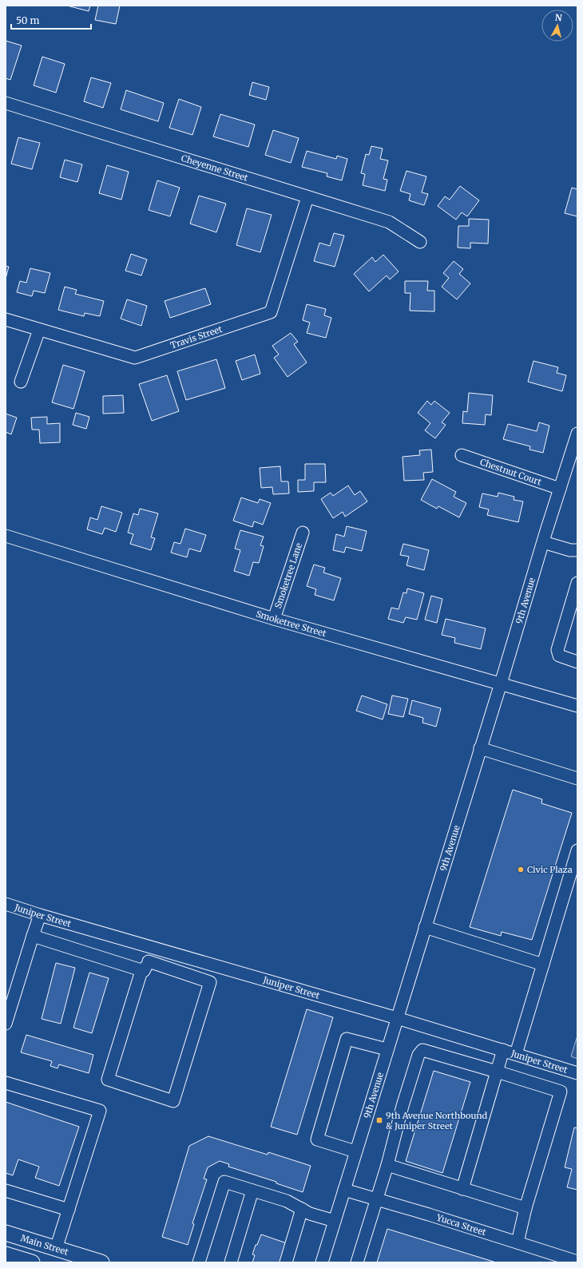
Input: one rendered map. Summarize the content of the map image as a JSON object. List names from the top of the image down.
{
  "streets": {
    "main road": ["Main Street"],
    "street": [
      "Cheyenne Street",
      "Travis Street",
      "Chestnut Court",
      "Smoketree Lane",
      "9th Avenue",
      "Smoketree Street",
      "Juniper Street",
      "Yucca Street"
    ]
  },
  "crossings": [
    ["Cheyenne Street", "Travis Street"],
    ["Chestnut Court", "9th Avenue"],
    ["Smoketree Lane", "Smoketree Street"],
    ["9th Avenue", "Smoketree Street"],
    ["9th Avenue", "Juniper Street"],
    ["9th Avenue", "Yucca Street"]
  ],
  "places": {
    "other": ["Civic Plaza"],
    "transit": ["9th Avenue Northbound & Juniper Street"]
  },
  "scale_bar": "50 m",
  "north": "top"
}
